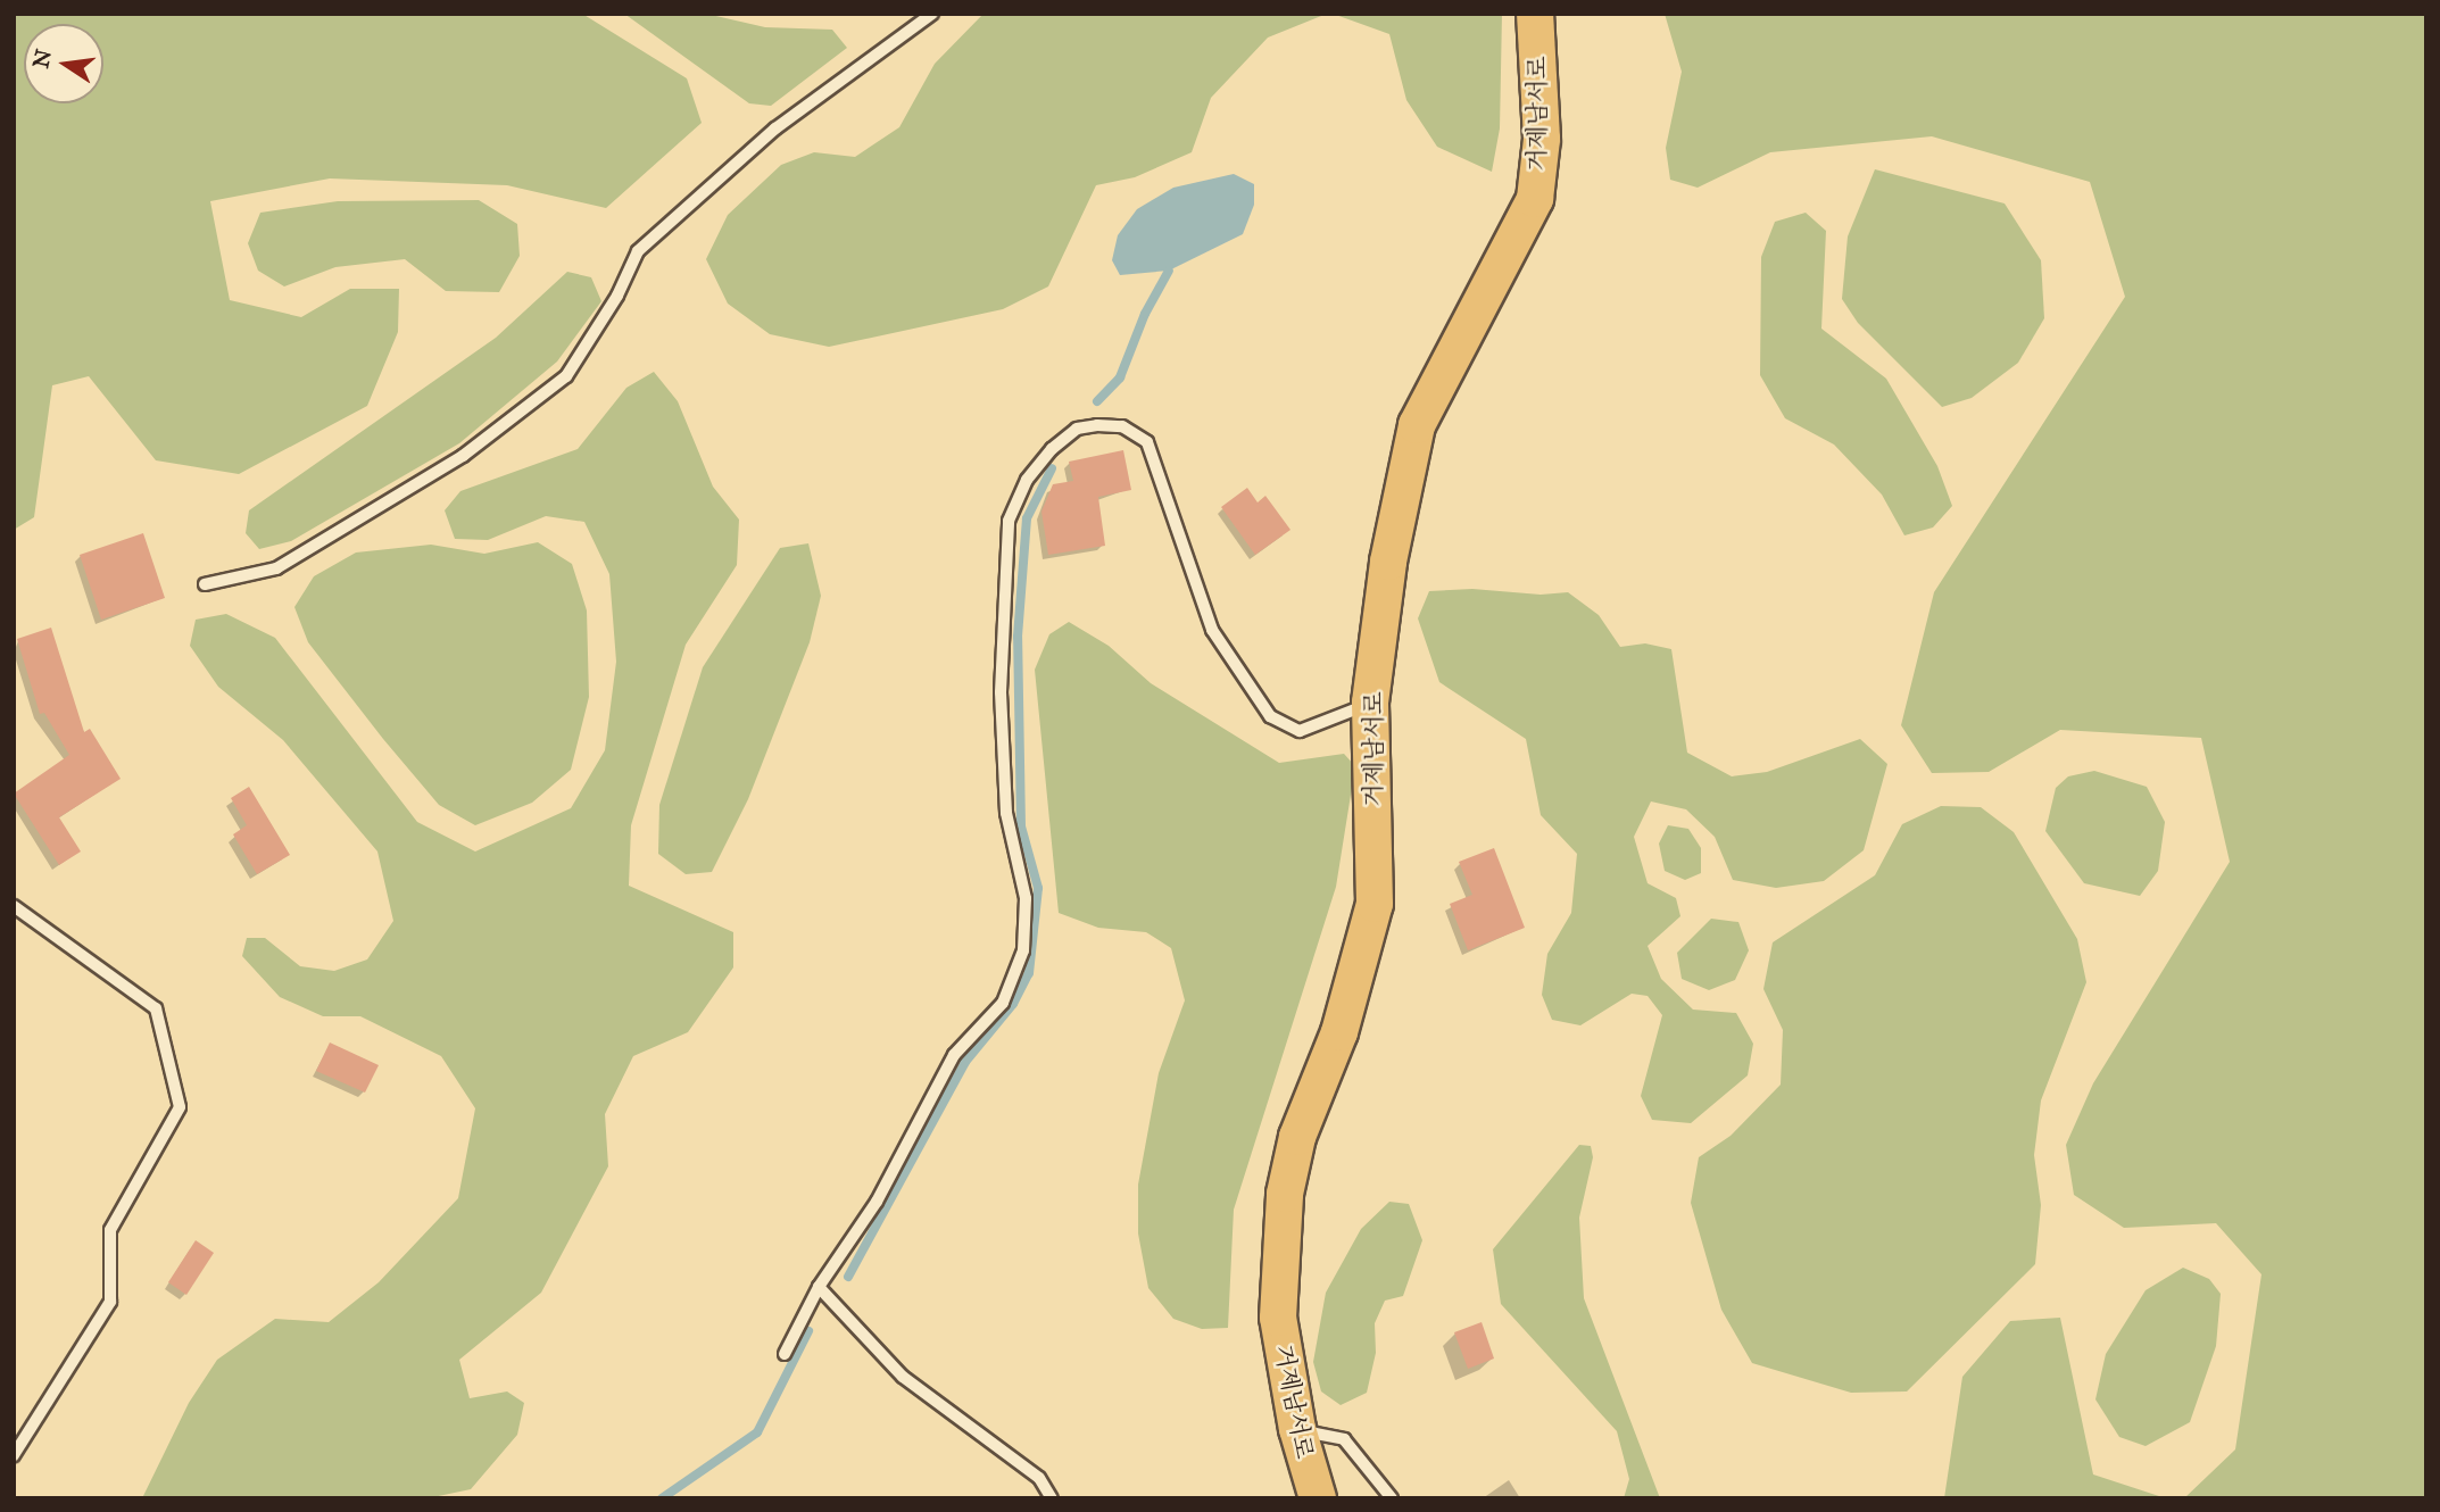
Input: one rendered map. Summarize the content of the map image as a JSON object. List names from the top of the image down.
{
  "streets": {
    "main road": ["거제남서로"]
  },
  "north": "left"
}
